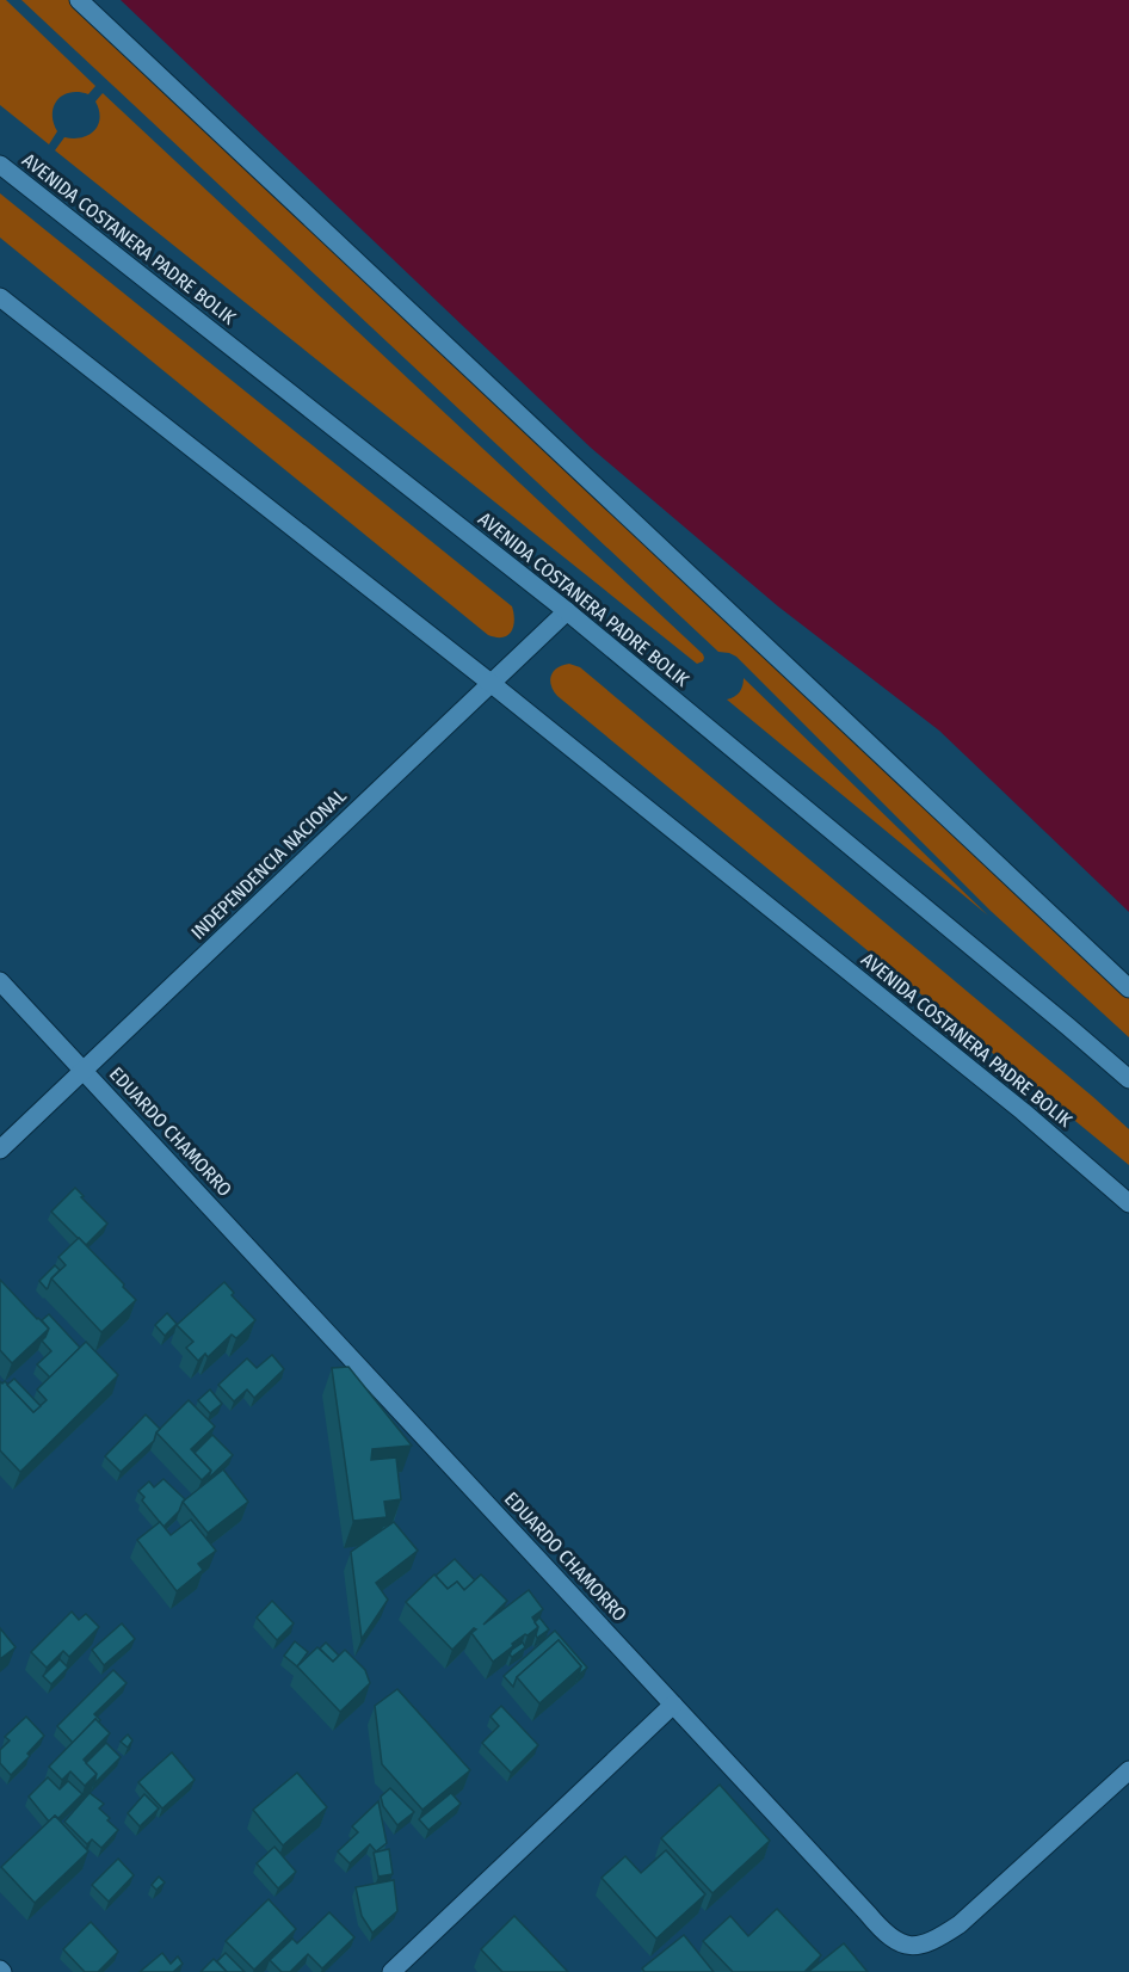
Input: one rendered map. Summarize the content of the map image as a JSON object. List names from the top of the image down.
{
  "streets": {
    "street": ["AVENIDA COSTANERA PADRE BOLIK", "INDEPENDENCIA NACIONAL", "EDUARDO CHAMORRO"]
  },
  "crossings": [
    ["AVENIDA COSTANERA PADRE BOLIK", "INDEPENDENCIA NACIONAL"],
    ["INDEPENDENCIA NACIONAL", "EDUARDO CHAMORRO"]
  ]
}
